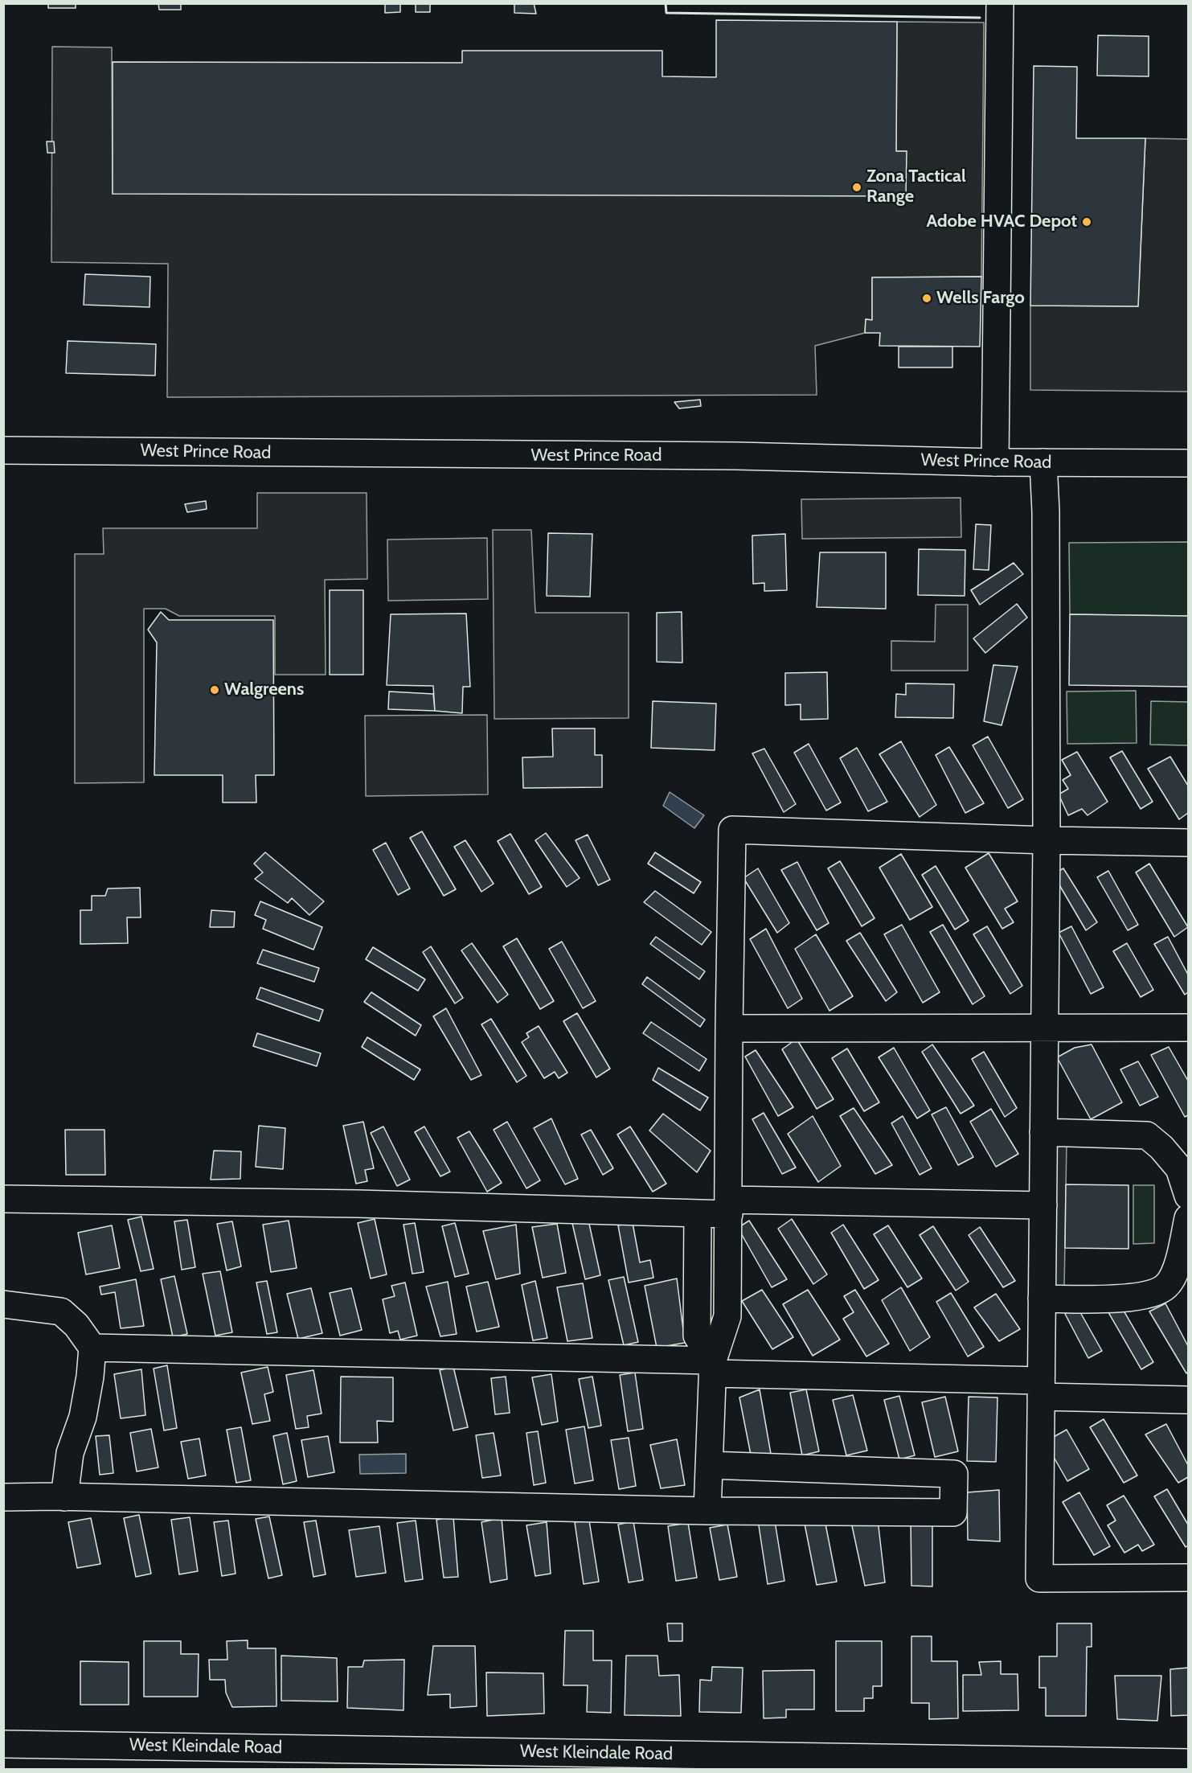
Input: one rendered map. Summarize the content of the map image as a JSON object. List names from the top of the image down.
{
  "streets": {
    "street": ["West Prince Road", "West Kleindale Road"]
  },
  "places": [
    "Zona Tactical Range",
    "Adobe HVAC Depot",
    "Wells Fargo",
    "Walgreens"
  ]
}
